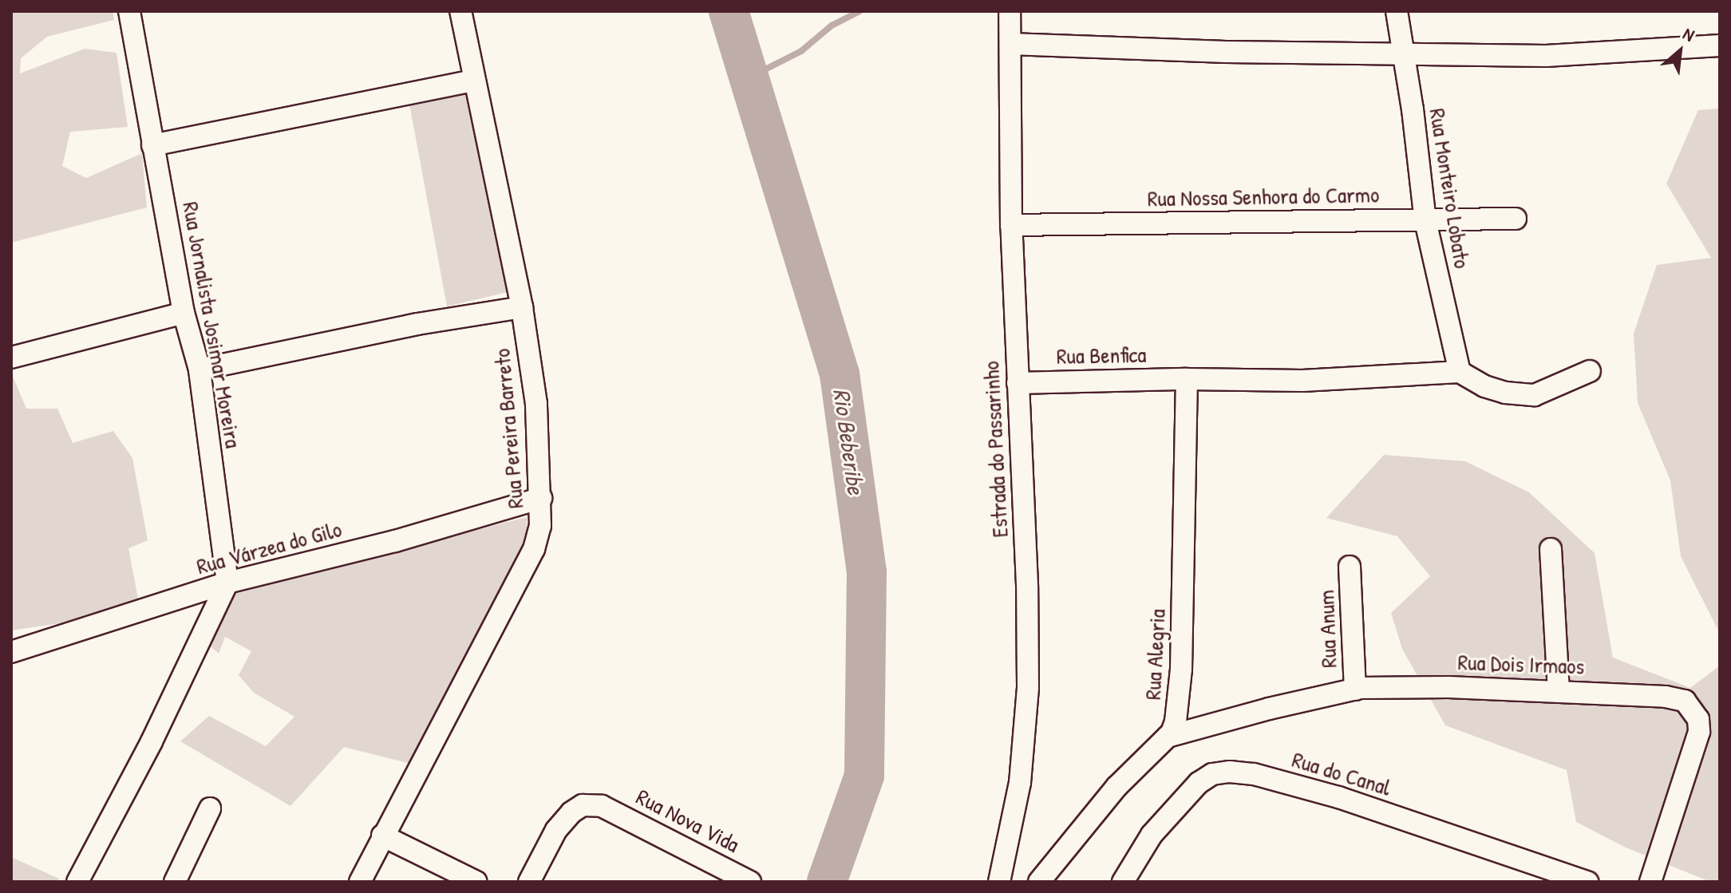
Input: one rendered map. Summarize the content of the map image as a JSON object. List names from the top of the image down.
{
  "streets": {
    "street": [
      "Rua Monteiro Lobato",
      "Rua Nossa Senhora do Carmo",
      "Rua Jornalista Josimar Moreira",
      "Rua Benfica",
      "Rua Pereira Barreto",
      "Estrada do Passarinho",
      "Rua Várzea do Gilo",
      "Rua Anum",
      "Rua Alegria",
      "Rua Dois Irmaos",
      "Rua do Canal",
      "Rua Nova Vida"
    ]
  },
  "crossings": [
    ["Rua Monteiro Lobato", "Rua Nossa Senhora do Carmo"],
    ["Rua Nossa Senhora do Carmo", "Estrada do Passarinho"],
    ["Rua Jornalista Josimar Moreira", "Rua Várzea do Gilo"],
    ["Rua Benfica", "Estrada do Passarinho"],
    ["Rua Benfica", "Rua Alegria"],
    ["Rua Pereira Barreto", "Rua Várzea do Gilo"],
    ["Rua Anum", "Rua Dois Irmaos"],
    ["Rua Alegria", "Rua Dois Irmaos"]
  ],
  "water": ["Rio Beberibe"],
  "north": "top right"
}
